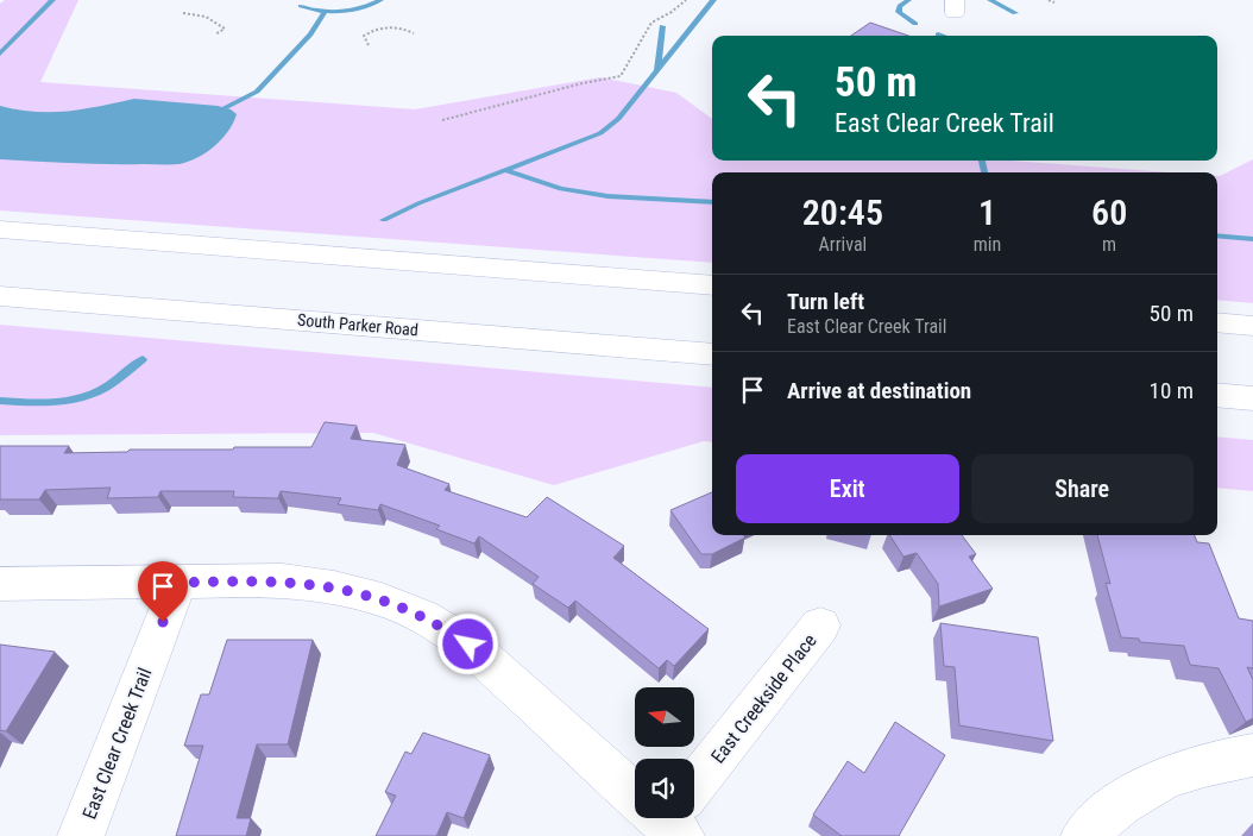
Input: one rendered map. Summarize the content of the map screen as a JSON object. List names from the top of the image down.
{
  "streets": {
    "main road": ["South Parker Road", "East Creekside Place", "East Clear Creek Trail"]
  },
  "north": "left",
  "page": {
    "turn": ["50 m", "East Clear Creek Trail"],
    "eta": [
      "20:45",
      "Arrival",
      "1",
      "min",
      "60",
      "m"
    ],
    "list": [
      {
        "name": "Turn left",
        "note": "East Clear Creek Trail",
        "value": "50 m"
      },
      {
        "name": "Arrive at destination",
        "value": "10 m"
      }
    ],
    "buttons": ["Exit", "Share"]
  }
}
